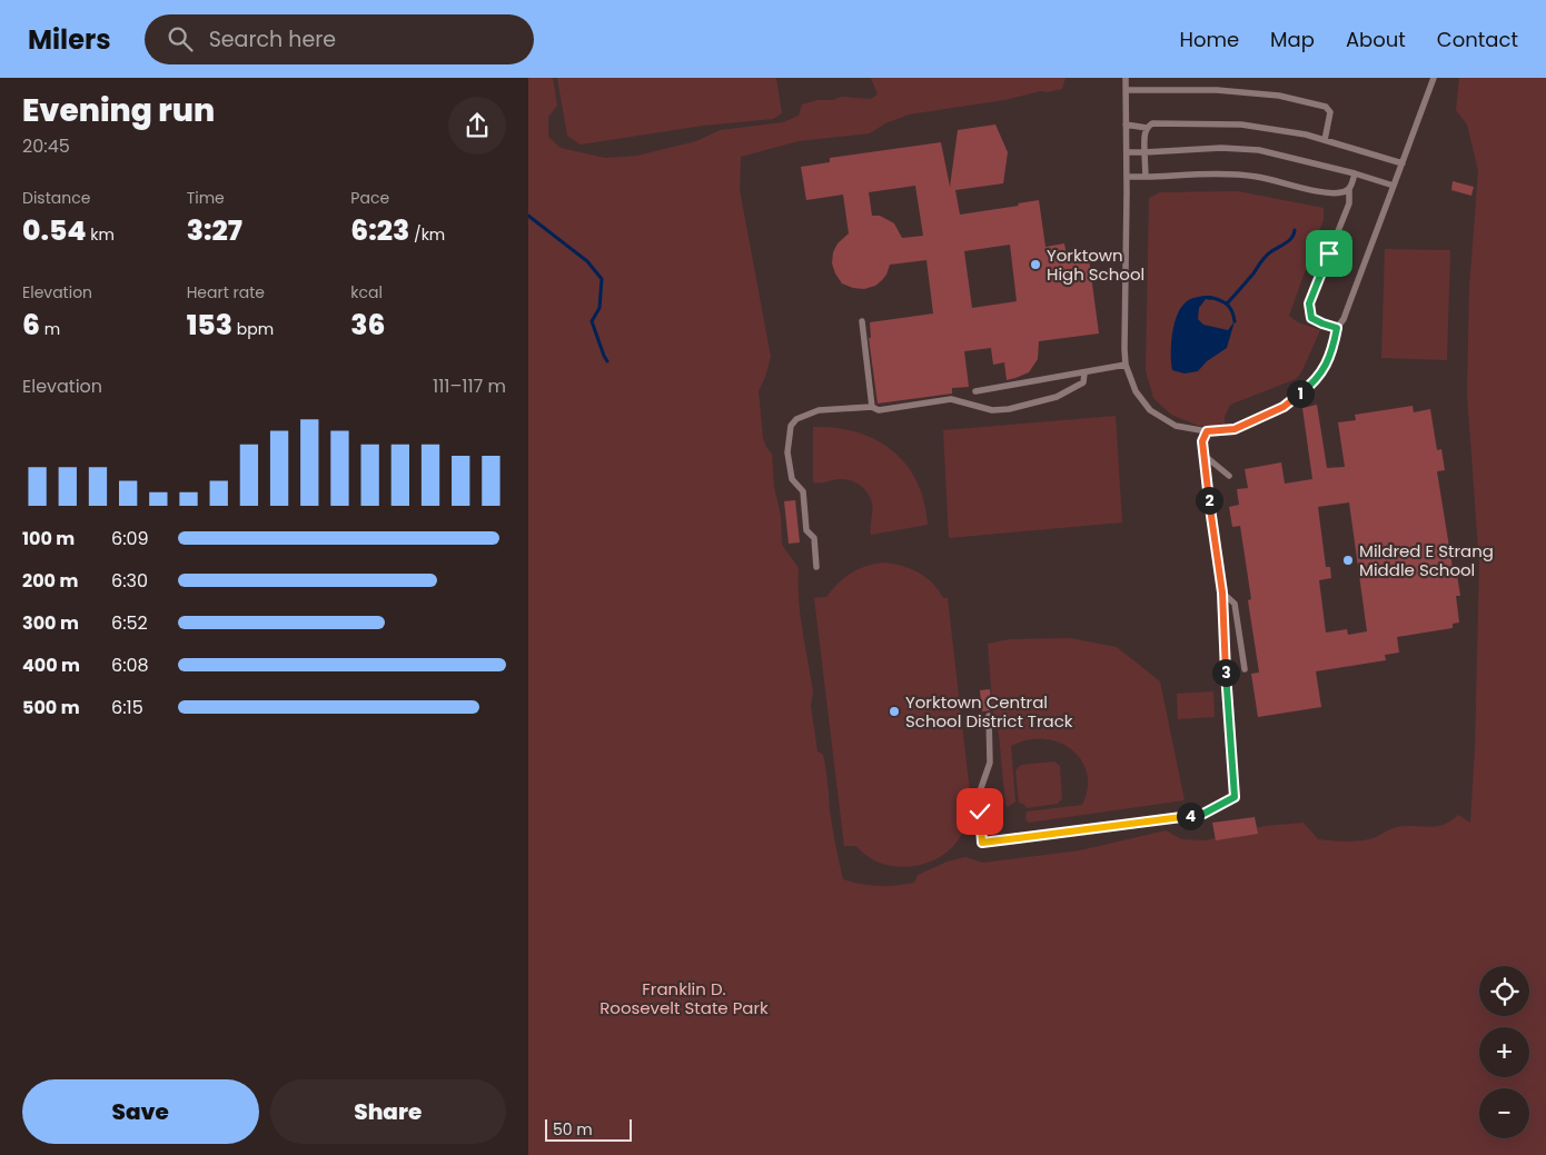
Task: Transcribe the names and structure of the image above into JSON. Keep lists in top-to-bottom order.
{
  "parks": ["Franklin D. Roosevelt State Park"],
  "places": ["Yorktown High School", "Mildred E Strang Middle School", "Yorktown Central School District Track"],
  "scale_bar": "50 m",
  "page": {
    "header": "Milers",
    "search": "Search here",
    "nav": [
      "Home",
      "Map",
      "About",
      "Contact"
    ],
    "heading": ["Evening run", "20:45"],
    "stats": [
      ["Distance", "0.54 km"],
      ["Time", "3:27"],
      ["Pace", "6:23 /km"],
      ["Elevation", "6 m"],
      ["Heart rate", "153 bpm"],
      ["kcal", "36"]
    ],
    "chart": ["Elevation", "111–117 m"],
    "pins": [
      "1",
      "2",
      "3",
      "4"
    ],
    "list": [
      {
        "name": "100 m",
        "note": "6:09"
      },
      {
        "name": "200 m",
        "note": "6:30"
      },
      {
        "name": "300 m",
        "note": "6:52"
      },
      {
        "name": "400 m",
        "note": "6:08"
      },
      {
        "name": "500 m",
        "note": "6:15"
      }
    ],
    "map_buttons": ["+", "−"],
    "buttons": ["Save", "Share"],
    "scale": "50 m"
  }
}
